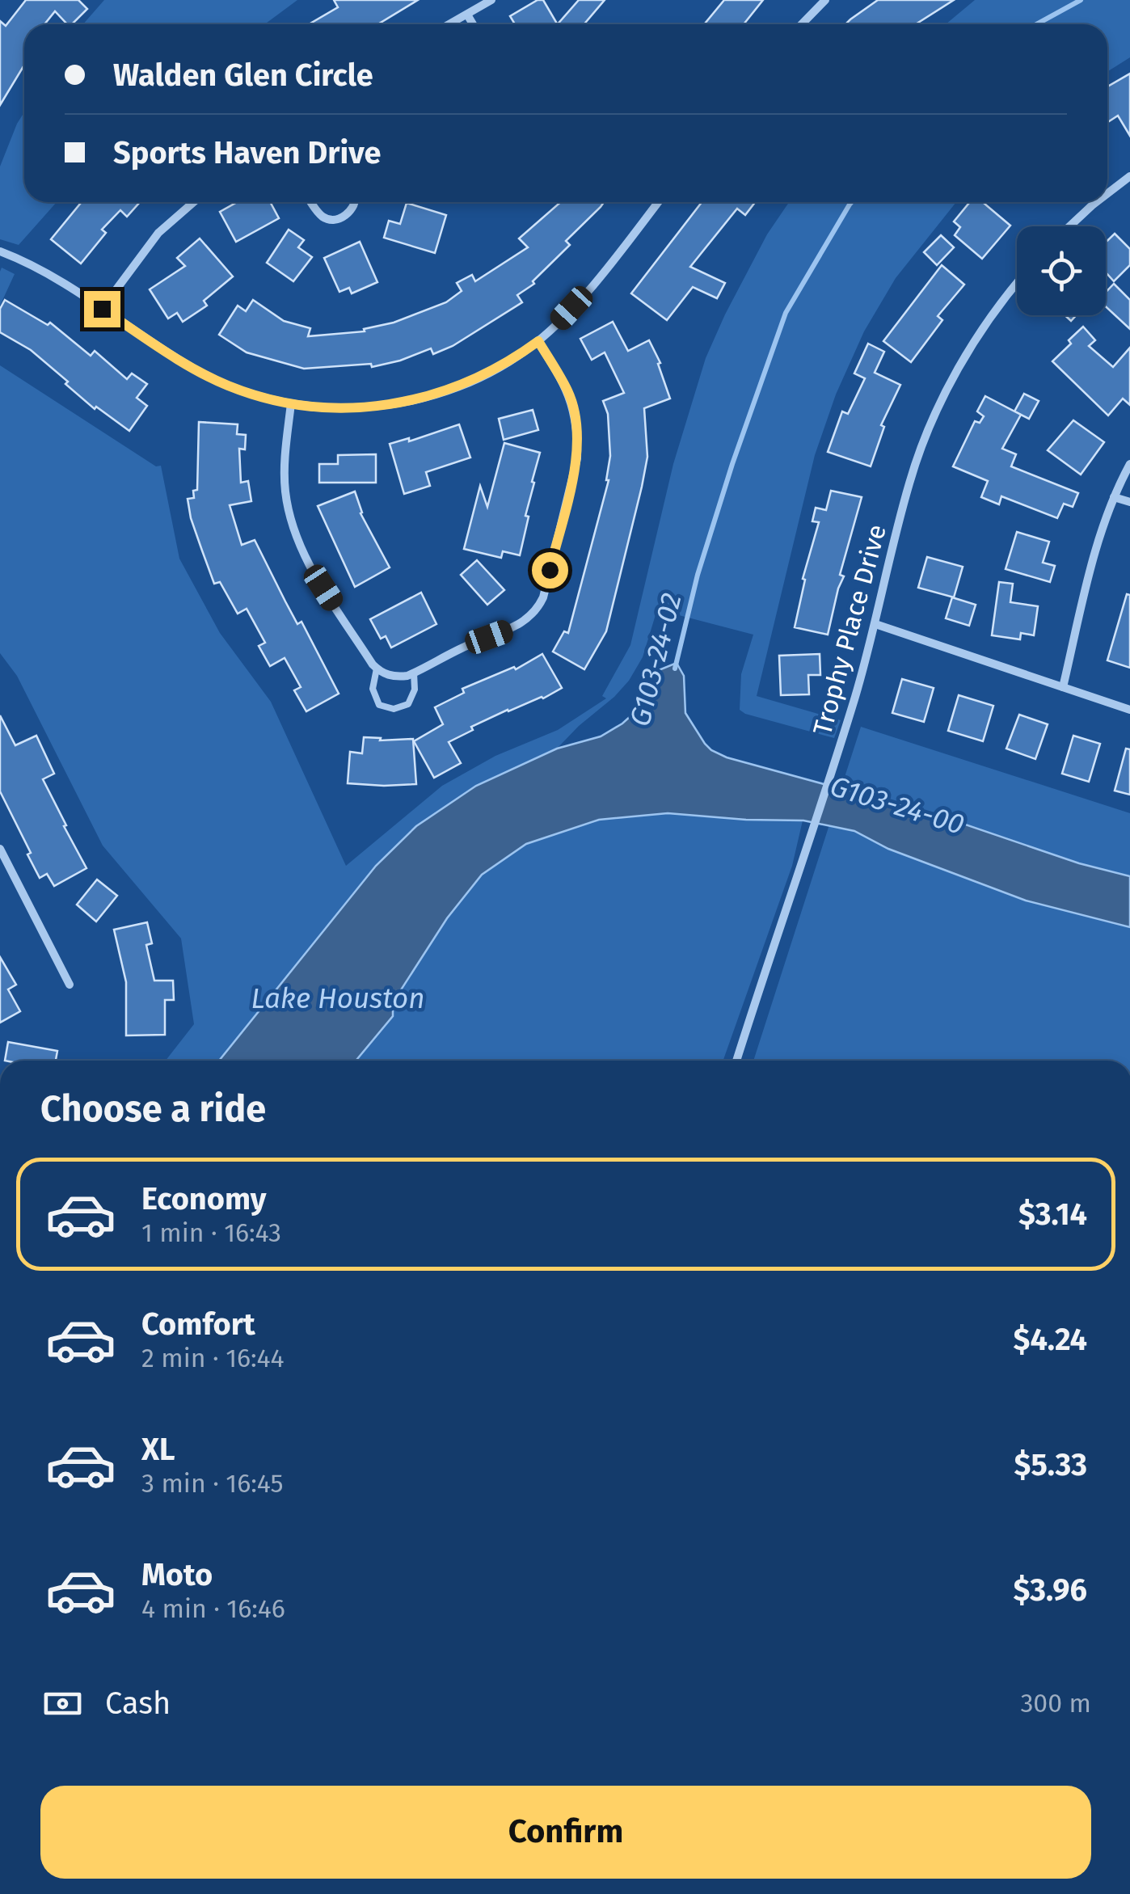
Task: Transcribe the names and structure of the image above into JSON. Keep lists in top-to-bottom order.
{
  "streets": {
    "street": ["Trophy Place Drive"]
  },
  "water": ["G103-24-02", "G103-24-00", "Lake Houston"],
  "page": {
    "banner": ["Walden Glen Circle", "Sports Haven Drive"],
    "heading": "Choose a ride",
    "list": [
      {
        "name": "Economy",
        "note": "1 min · 16:43",
        "value": "$3.14"
      },
      {
        "name": "Comfort",
        "note": "2 min · 16:44",
        "value": "$4.24"
      },
      {
        "name": "XL",
        "note": "3 min · 16:45",
        "value": "$5.33"
      },
      {
        "name": "Moto",
        "note": "4 min · 16:46",
        "value": "$3.96"
      }
    ],
    "pay": ["Cash", "300 m"],
    "buttons": "Confirm"
  }
}
